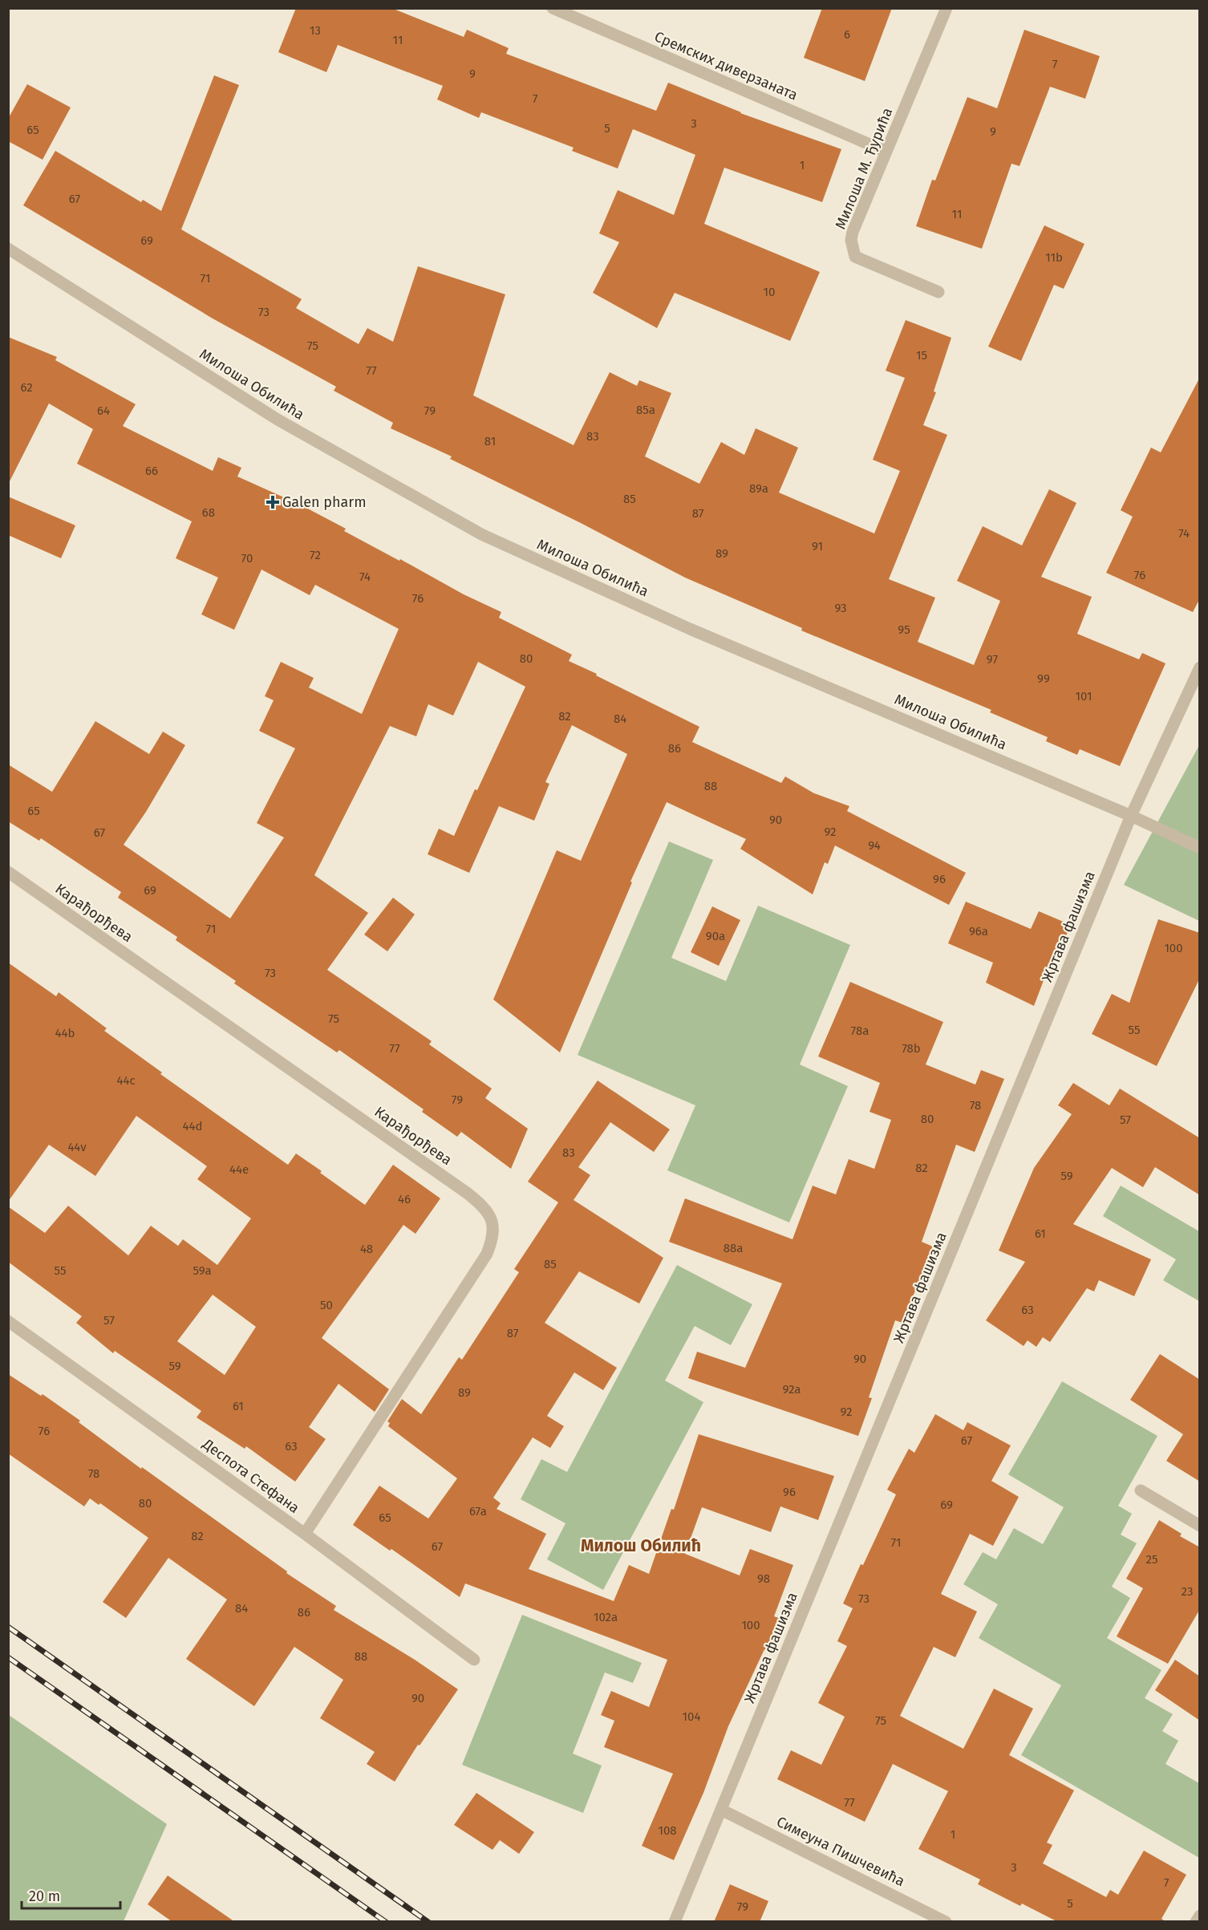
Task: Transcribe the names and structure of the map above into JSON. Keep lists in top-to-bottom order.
{
  "streets": {
    "street": [
      "Сремских диверзаната",
      "Милоша М. Ђурића",
      "Милоша Обилића",
      "Карађорђева",
      "Жртава фашизма",
      "Деспота Стефана",
      "Симеуна Пишчевића"
    ]
  },
  "crossings": [
    ["Сремских диверзаната", "Милоша М. Ђурића"],
    ["Милоша Обилића", "Жртава фашизма"],
    ["Карађорђева", "Деспота Стефана"],
    ["Жртава фашизма", "Симеуна Пишчевића"]
  ],
  "districts": ["Милош Обилић"],
  "places": {
    "health": ["Galen pharm"]
  },
  "house_numbers": [
    "13",
    "6",
    "11",
    "7",
    "9",
    "7",
    "3",
    "5",
    "65",
    "9",
    "1",
    "67",
    "11",
    "69",
    "11b",
    "71",
    "10",
    "73",
    "75",
    "15",
    "77",
    "62",
    "85a",
    "64",
    "79",
    "83",
    "81",
    "66",
    "89a",
    "85",
    "68",
    "87",
    "74",
    "91",
    "89",
    "72",
    "70",
    "76",
    "74",
    "76",
    "93",
    "95",
    "80",
    "97",
    "99",
    "101",
    "82",
    "84",
    "86",
    "88",
    "65",
    "90",
    "92",
    "67",
    "94",
    "96",
    "69",
    "71",
    "96a",
    "90a",
    "100",
    "73",
    "75",
    "55",
    "78a",
    "44b",
    "77",
    "78b",
    "44c",
    "79",
    "78",
    "80",
    "57",
    "44d",
    "44v",
    "83",
    "82",
    "44e",
    "59",
    "46",
    "61",
    "88a",
    "48",
    "85",
    "55",
    "59a",
    "50",
    "63",
    "57",
    "87",
    "90",
    "59",
    "92a",
    "89",
    "61",
    "92",
    "76",
    "67",
    "63",
    "78",
    "96",
    "80",
    "69",
    "67a",
    "65",
    "82",
    "71",
    "67",
    "25",
    "98",
    "23",
    "73",
    "84",
    "86",
    "102a",
    "100",
    "88",
    "90",
    "104",
    "75",
    "77",
    "108",
    "1",
    "3",
    "7",
    "5",
    "79"
  ],
  "scale_bar": "20 m"
}
